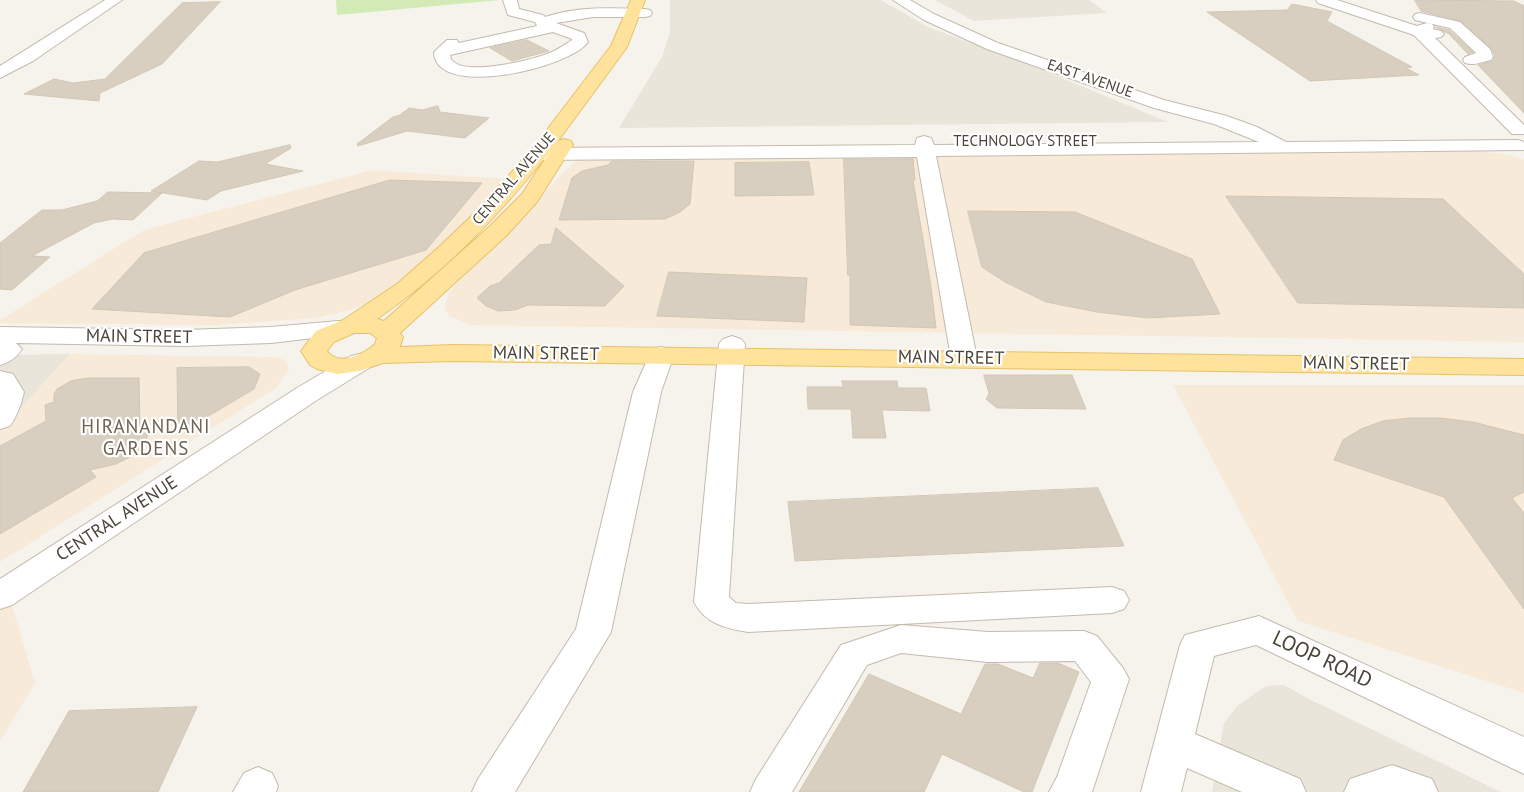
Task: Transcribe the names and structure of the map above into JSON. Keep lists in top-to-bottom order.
{
  "streets": {
    "main road": ["CENTRAL AVENUE", "MAIN STREET"],
    "street": ["EAST AVENUE", "LOOP ROAD"]
  },
  "crossings": [
    ["CENTRAL AVENUE", "MAIN STREET"]
  ],
  "districts": ["HIRANANDANI GARDENS"]
}
